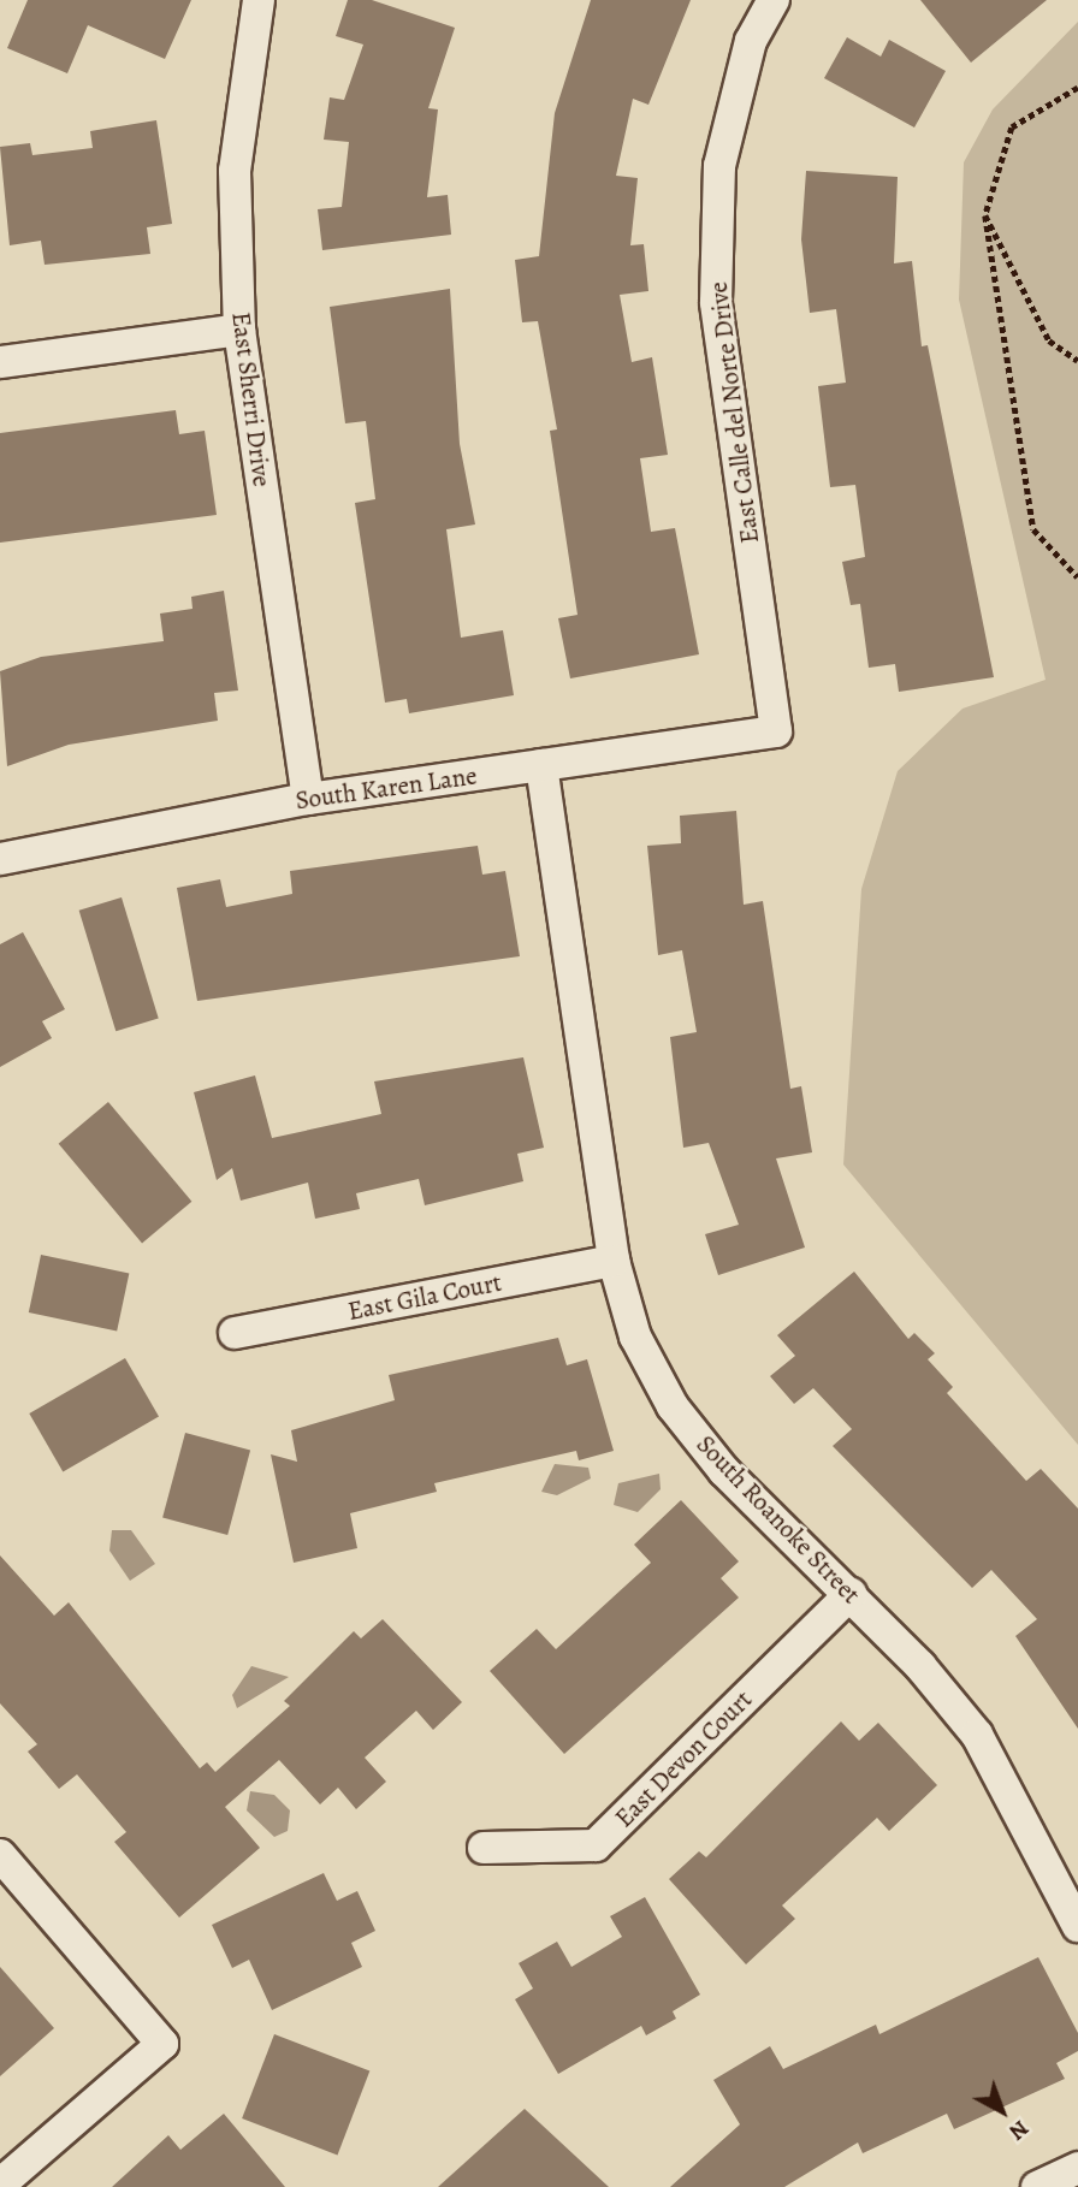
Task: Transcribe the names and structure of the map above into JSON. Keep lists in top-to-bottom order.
{
  "streets": {
    "street": [
      "East Sherri Drive",
      "East Calle del Norte Drive",
      "South Karen Lane",
      "East Gila Court",
      "South Roanoke Street",
      "East Devon Court"
    ]
  },
  "crossings": [
    ["East Sherri Drive", "South Karen Lane"],
    ["East Calle del Norte Drive", "South Karen Lane"],
    ["South Karen Lane", "South Roanoke Street"],
    ["East Gila Court", "South Roanoke Street"],
    ["South Roanoke Street", "East Devon Court"]
  ],
  "north": "bottom right"
}
